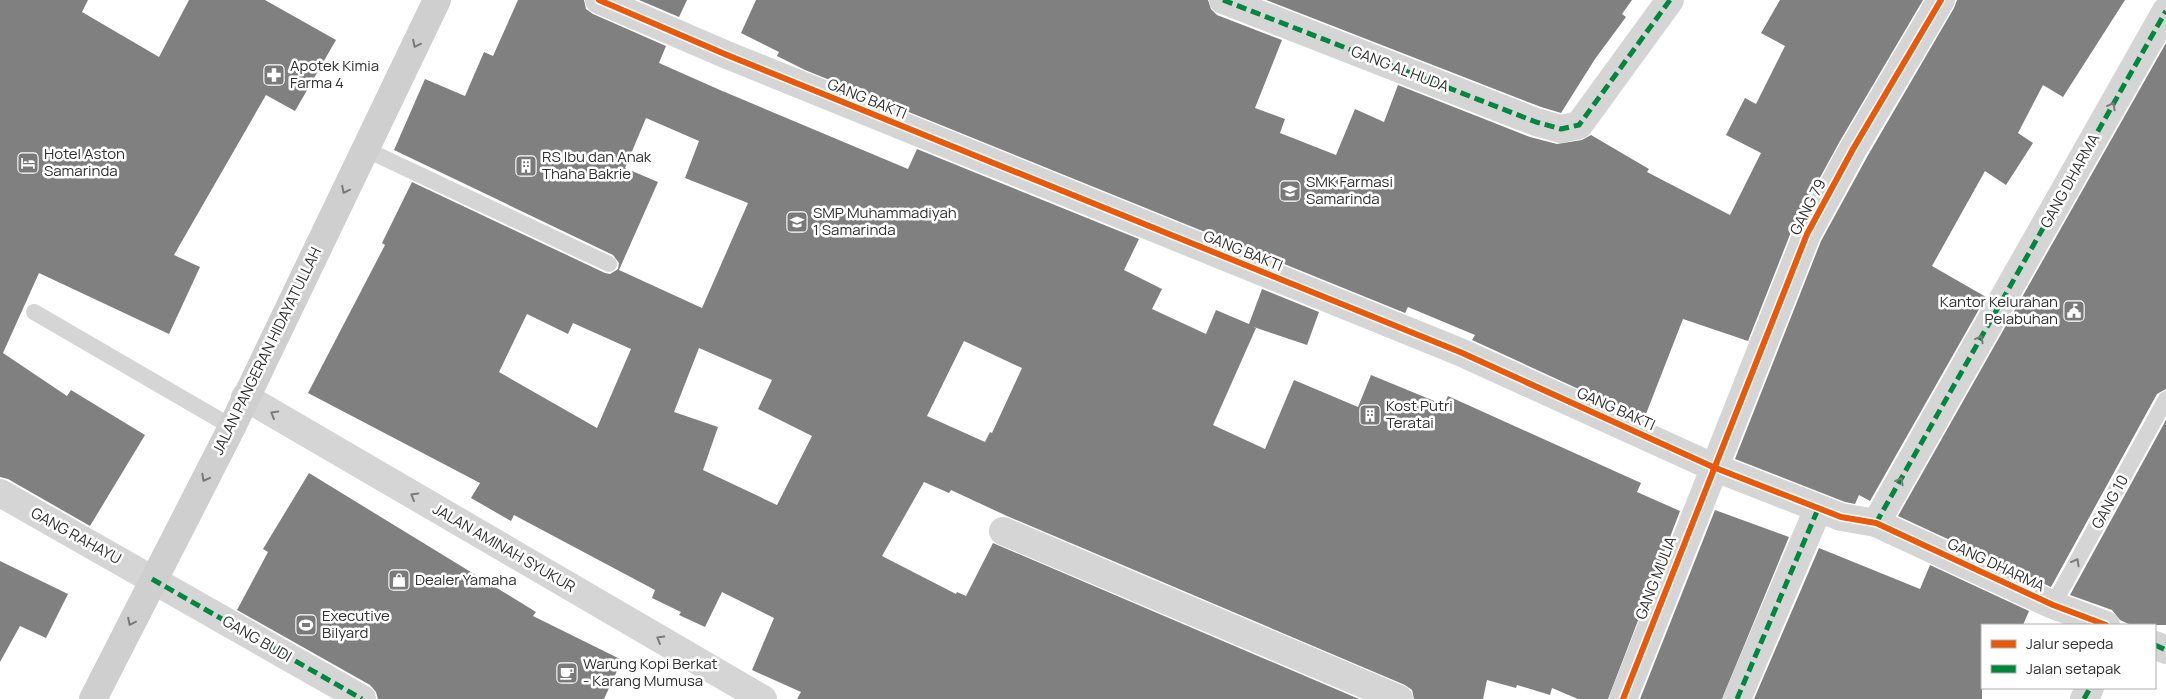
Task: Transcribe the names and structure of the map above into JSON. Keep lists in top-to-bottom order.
{
  "streets": {
    "main road": ["JALAN PANGERAN HIDAYATULLAH"],
    "street": [
      "GANG AL HUDA",
      "GANG BAKTI",
      "GANG DHARMA",
      "GANG 79",
      "GANG RAHAYU",
      "JALAN AMINAH SYUKUR",
      "GANG MULIA",
      "GANG BUDI"
    ],
    "lane": ["GANG 10"]
  },
  "crossings": [
    ["GANG BAKTI", "GANG DHARMA"],
    ["GANG BAKTI", "GANG 79"],
    ["GANG BAKTI", "GANG MULIA"],
    ["GANG DHARMA", "GANG 10"],
    ["GANG 79", "GANG MULIA"],
    ["JALAN PANGERAN HIDAYATULLAH", "GANG RAHAYU"],
    ["JALAN PANGERAN HIDAYATULLAH", "JALAN AMINAH SYUKUR"],
    ["JALAN PANGERAN HIDAYATULLAH", "GANG BUDI"],
    ["GANG RAHAYU", "GANG BUDI"]
  ],
  "one_way": [
    "GANG DHARMA",
    "JALAN PANGERAN HIDAYATULLAH",
    "GANG 10",
    "JALAN AMINAH SYUKUR"
  ],
  "places": {
    "pharmacy": ["Apotek Kimia Farma 4"],
    "hotel": ["Hotel Aston Samarinda"],
    "building": ["RS Ibu dan Anak Thaha Bakrie", "Kost Putri Teratai"],
    "school or university": ["SMK Farmasi Samarinda", "SMP Muhammadiyah 1 Samarinda"],
    "public building": ["Kantor Kelurahan Pelabuhan"],
    "shop": ["Dealer Yamaha"],
    "sports": ["Executive Bilyard"],
    "cafe": ["Warung Kopi Berkat - Karang Mumusa"]
  },
  "legend": ["Jalur sepeda", "Jalan setapak"]
}
